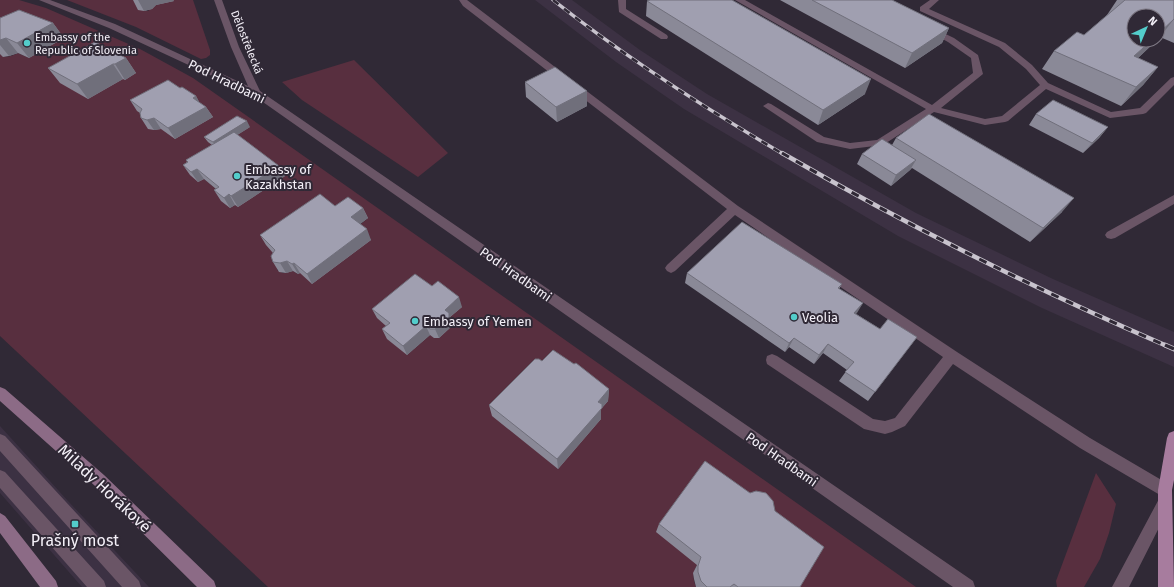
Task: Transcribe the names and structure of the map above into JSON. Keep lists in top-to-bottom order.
{
  "streets": {
    "main road": ["Milady Horákové"],
    "street": ["Dělostřelecká", "Pod Hradbami"]
  },
  "crossings": [
    ["Dělostřelecká", "Pod Hradbami"]
  ],
  "places": {
    "other": [
      "Embassy of the Republic of Slovenia",
      "Embassy of Kazakhstan",
      "Veolia",
      "Embassy of Yemen"
    ],
    "transit": ["Prašný most"]
  },
  "north": "top right"
}
